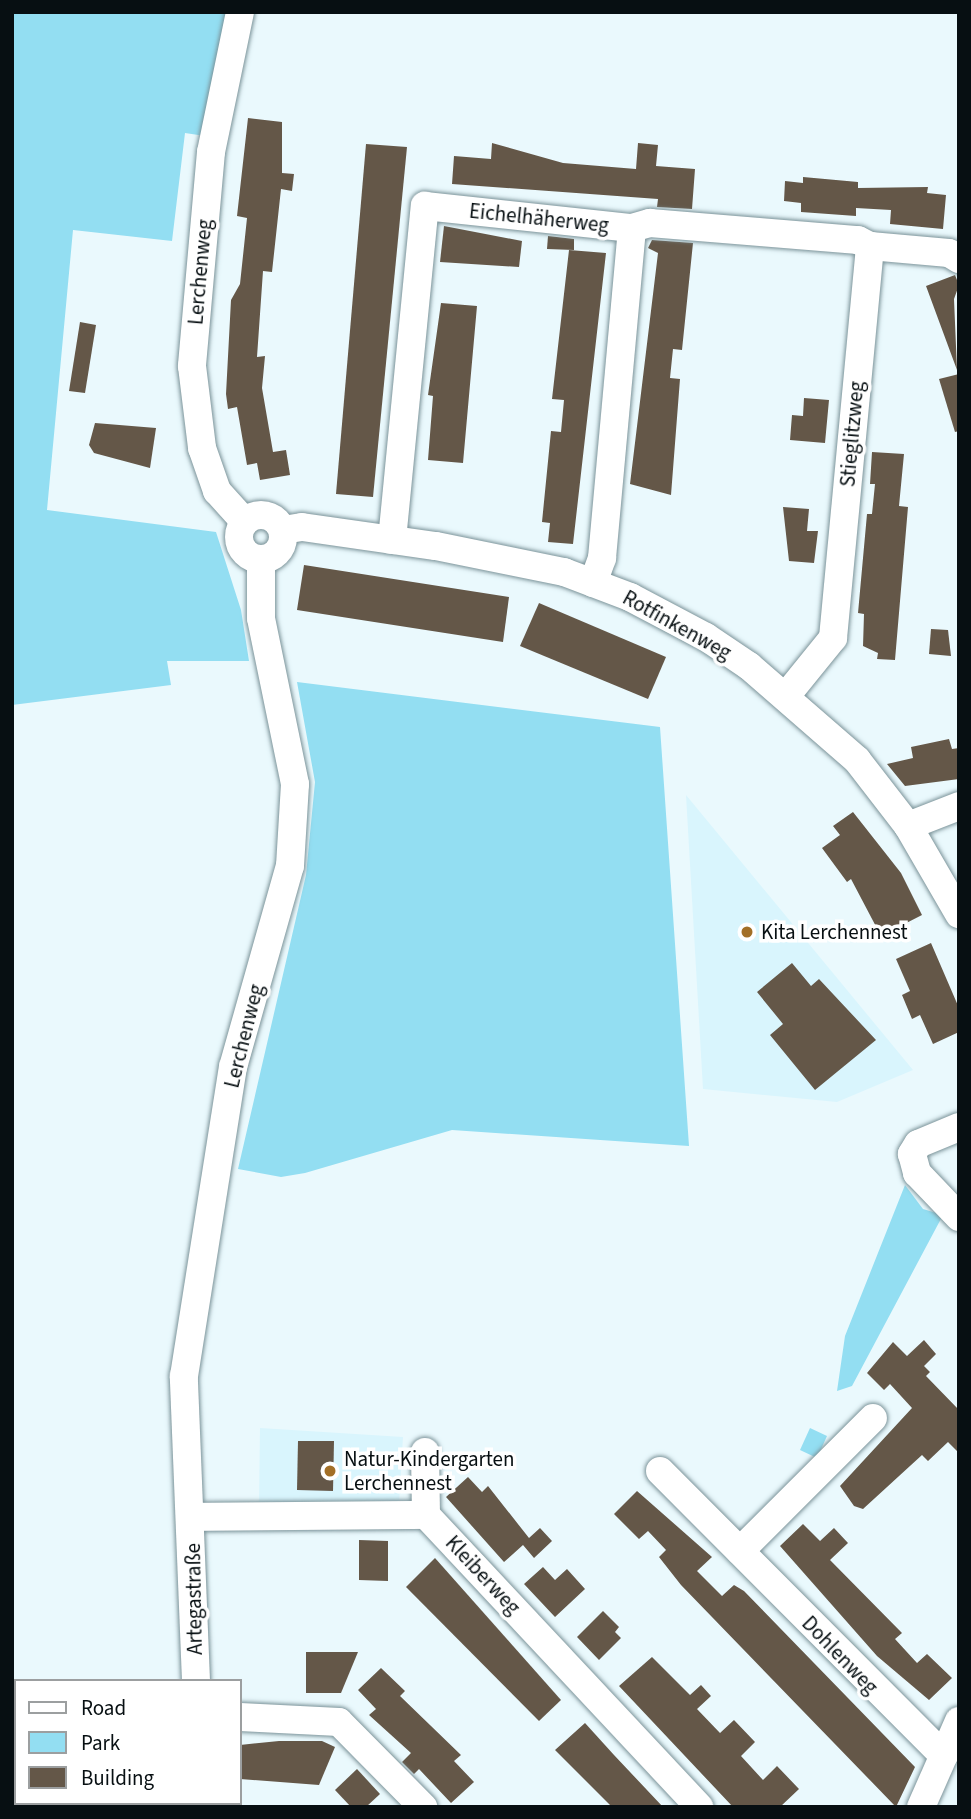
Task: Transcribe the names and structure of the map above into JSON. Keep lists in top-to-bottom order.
{
  "streets": {
    "street": [
      "Eichelhäherweg",
      "Lerchenweg",
      "Stieglitzweg",
      "Rotfinkenweg",
      "Kleiberweg",
      "Artegastraße",
      "Dohlenweg"
    ]
  },
  "crossings": [
    ["Eichelhäherweg", "Rotfinkenweg"],
    ["Lerchenweg", "Rotfinkenweg"],
    ["Lerchenweg", "Artegastraße"],
    ["Stieglitzweg", "Rotfinkenweg"]
  ],
  "places": ["Kita Lerchennest", "Natur-Kindergarten Lerchennest"],
  "legend": ["Road", "Park", "Building"]
}
